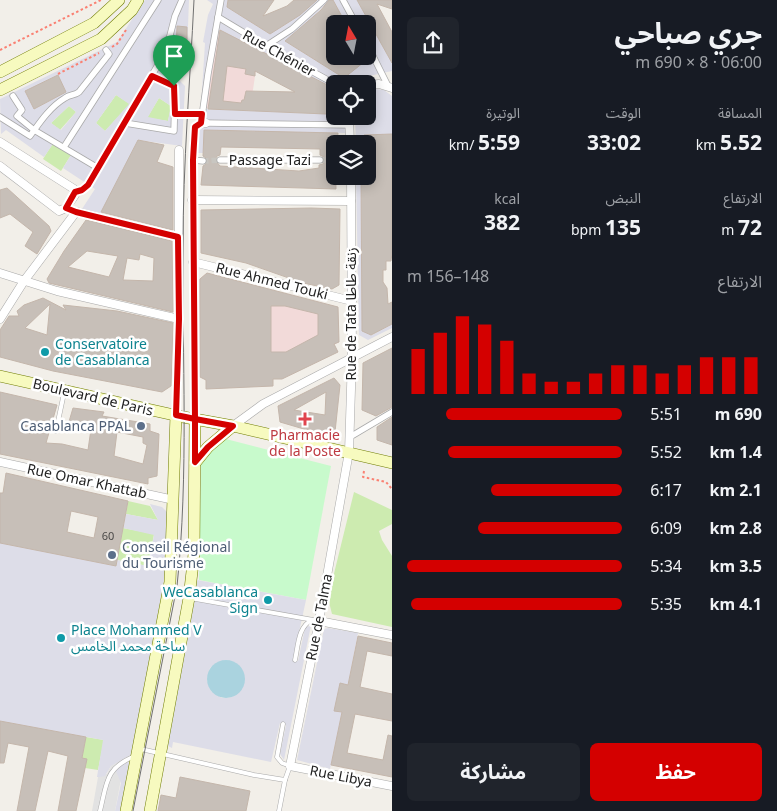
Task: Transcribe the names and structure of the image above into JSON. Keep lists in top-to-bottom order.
{
  "streets": {
    "main road": ["Boulevard de Paris"],
    "street": [
      "Rue Chénier",
      "Passage Tazi",
      "Rue Ahmed Touki",
      "Rue de Tata زنقة طاطا",
      "Rue Omar Khattab",
      "Rue de Talma",
      "Rue Libya"
    ]
  },
  "crossings": [
    ["Rue Ahmed Touki", "Rue de Tata زنقة طاطا"],
    ["Rue de Tata زنقة طاطا", "Boulevard de Paris"],
    ["Rue de Tata زنقة طاطا", "Rue de Talma"],
    ["Boulevard de Paris", "Rue de Talma"],
    ["Rue de Talma", "Rue Libya"]
  ],
  "places": {
    "other": [
      "Conservatoire de Casablanca",
      "Casablanca PPAL",
      "Conseil Régional du Tourisme",
      "WeCasablanca Sign",
      "Place Mohammed V ساحة محمد الخامس"
    ],
    "health": ["Pharmacie de la Poste"]
  },
  "house_numbers": ["60"],
  "north": "top",
  "page": {
    "heading": ["جري صباحي", "06:00 · 8 × 690 m"],
    "stats": [
      ["المسافة", "5.52 km"],
      ["الوقت", "33:02"],
      ["الوتيرة", "5:59 /km"],
      ["الارتفاع", "72 m"],
      ["النبض", "135 bpm"],
      ["kcal", "382"]
    ],
    "chart": ["الارتفاع", "148–156 m"],
    "list": [
      {
        "name": "690 m",
        "note": "5:51"
      },
      {
        "name": "1.4 km",
        "note": "5:52"
      },
      {
        "name": "2.1 km",
        "note": "6:17"
      },
      {
        "name": "2.8 km",
        "note": "6:09"
      },
      {
        "name": "3.5 km",
        "note": "5:34"
      },
      {
        "name": "4.1 km",
        "note": "5:35"
      }
    ],
    "buttons": ["حفظ", "مشاركة"]
  }
}
